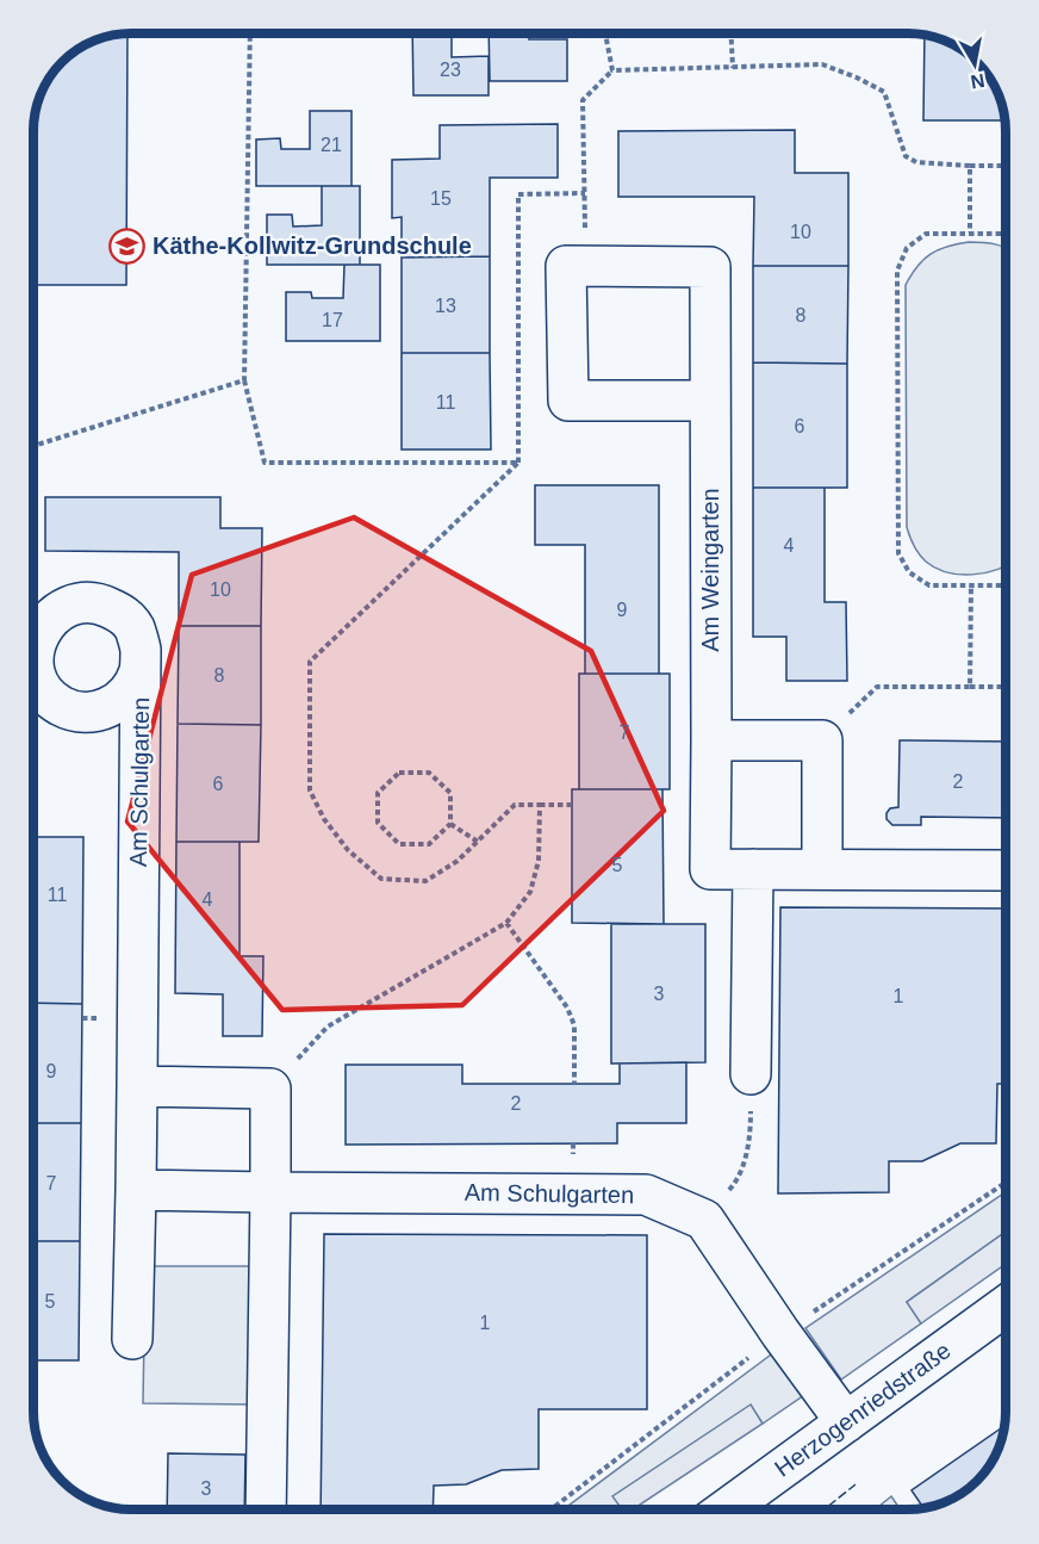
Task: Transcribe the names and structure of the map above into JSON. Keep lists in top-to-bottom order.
{
  "streets": {
    "street": ["Am Weingarten", "Am Schulgarten", "Herzogenriedstraße"]
  },
  "places": {
    "school or university": ["Käthe-Kollwitz-Grundschule"]
  },
  "house_numbers": [
    "23",
    "21",
    "15",
    "10",
    "13",
    "8",
    "17",
    "11",
    "6",
    "4",
    "10",
    "9",
    "8",
    "7",
    "2",
    "6",
    "5",
    "11",
    "4",
    "3",
    "1",
    "9",
    "2",
    "7",
    "5",
    "1",
    "3"
  ],
  "north": "bottom"
}
